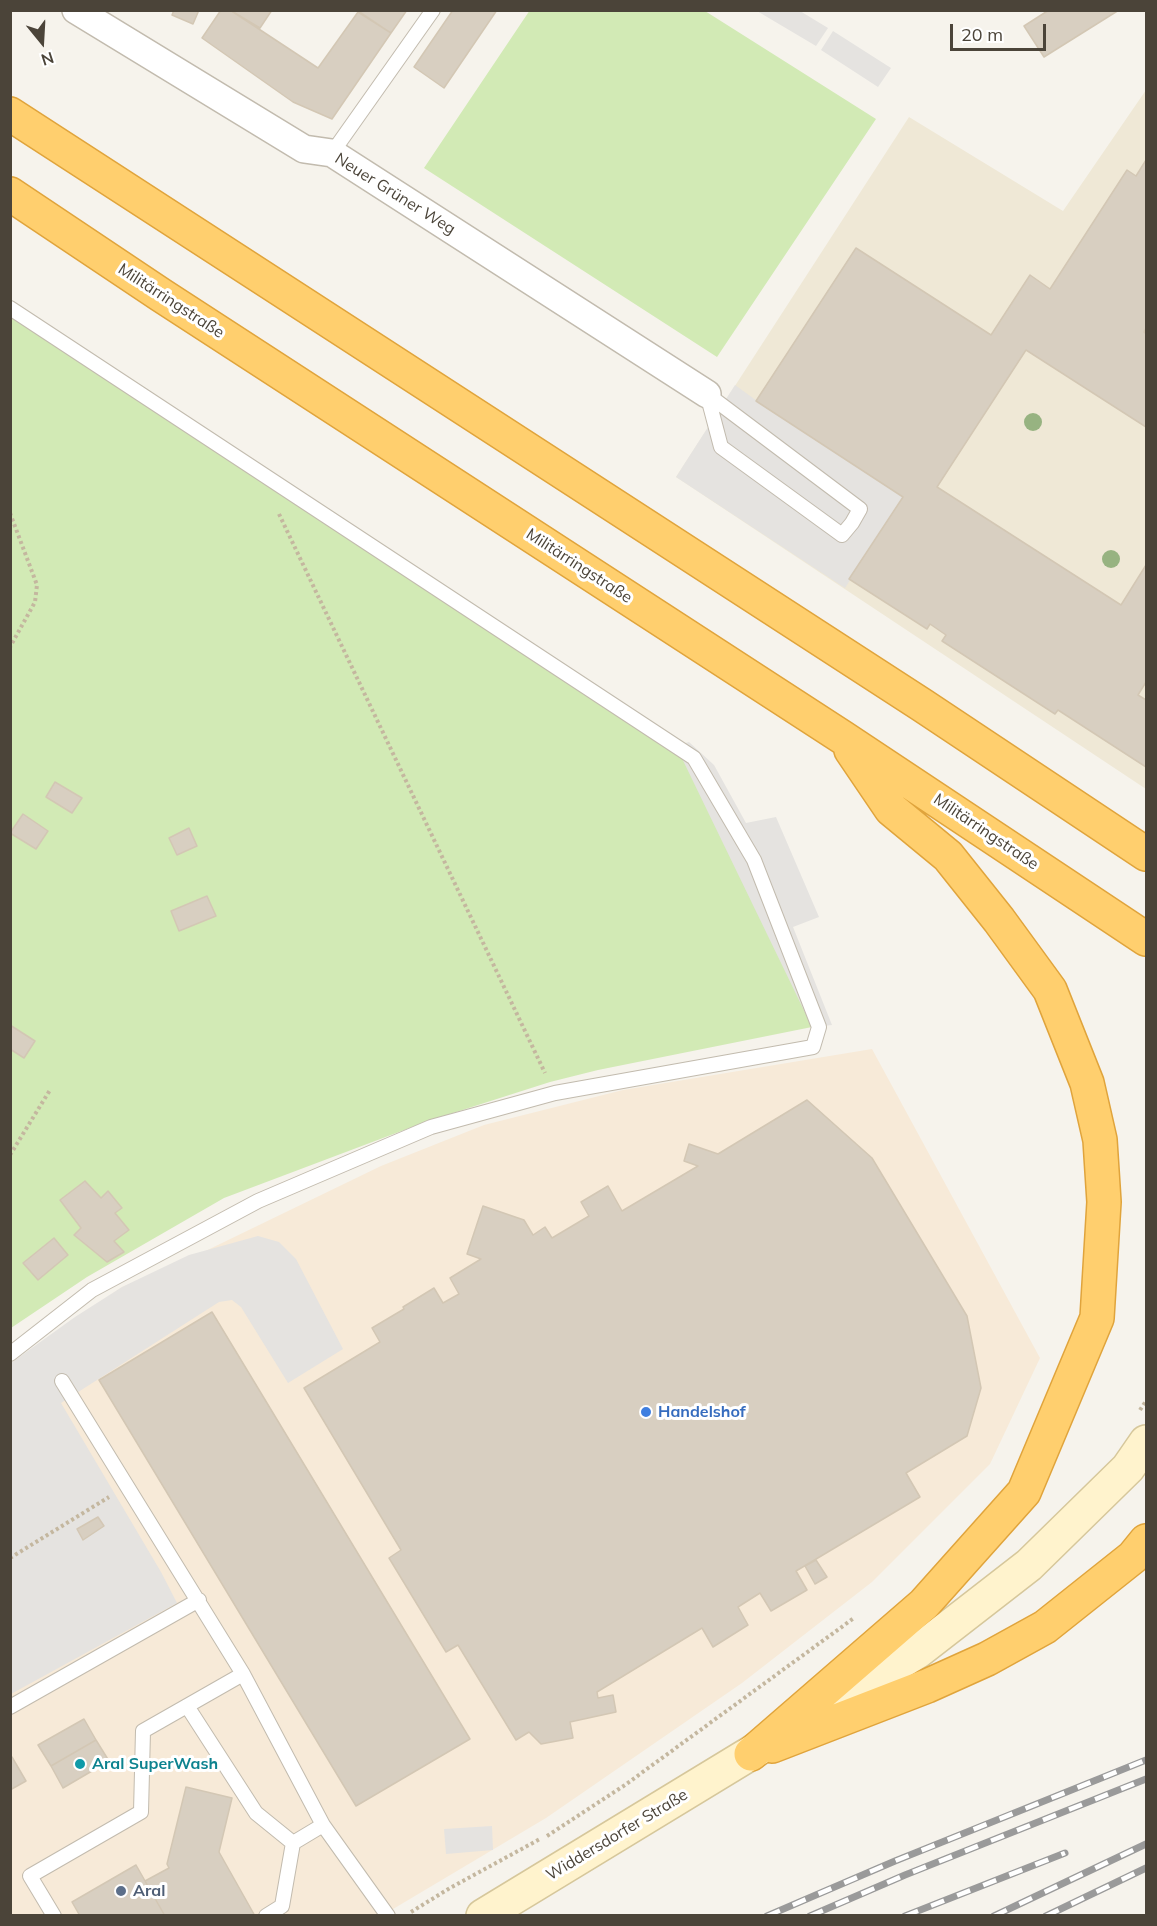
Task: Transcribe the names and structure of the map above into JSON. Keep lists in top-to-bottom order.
{
  "streets": {
    "highway": ["Militärringstraße"],
    "main road": ["Widdersdorfer Straße"],
    "street": ["Neuer Grüner Weg"]
  },
  "places": ["Handelshof", "Aral SuperWash", "Aral"],
  "scale_bar": "20 m",
  "north": "bottom"
}
